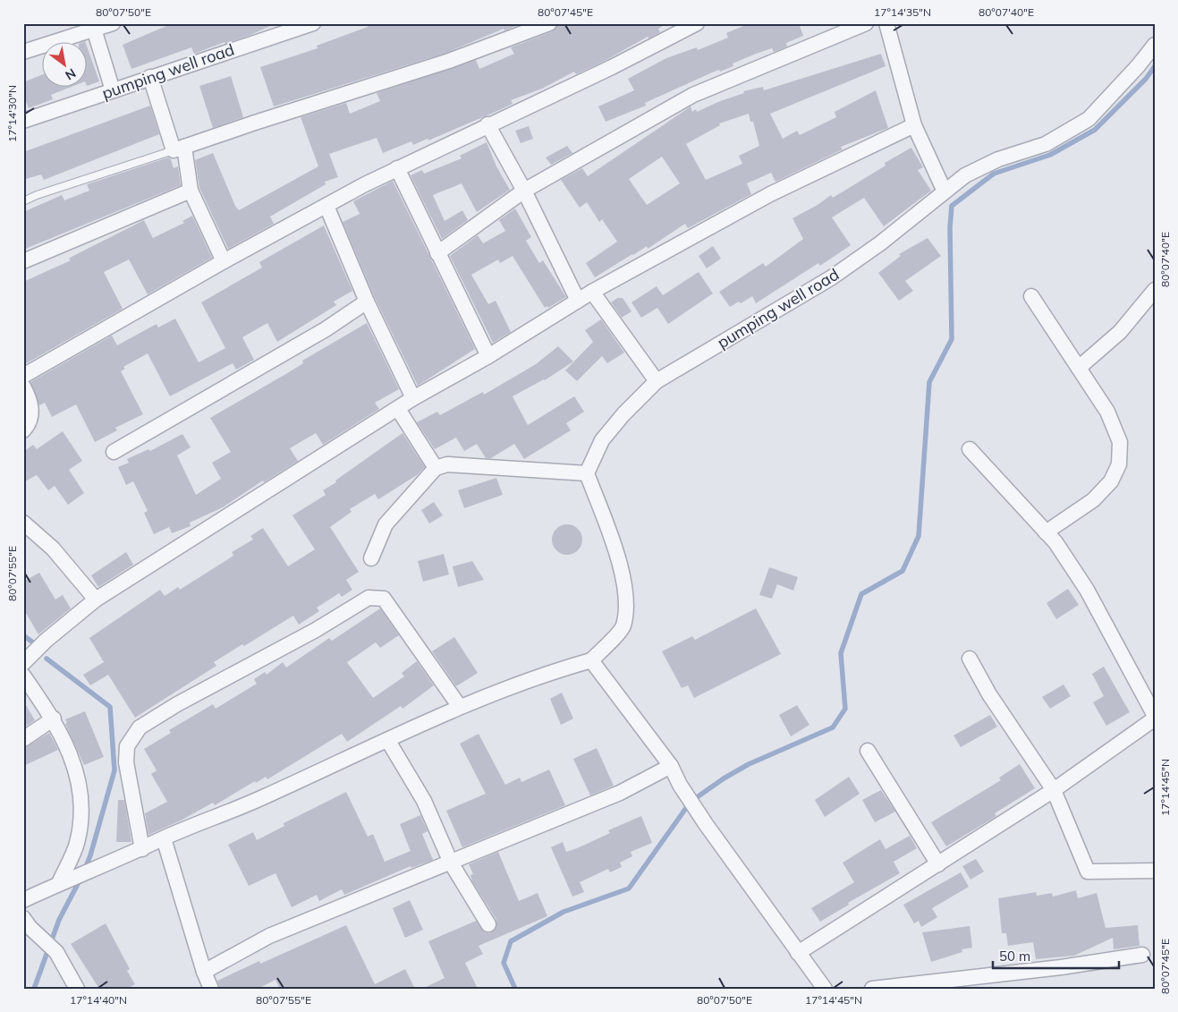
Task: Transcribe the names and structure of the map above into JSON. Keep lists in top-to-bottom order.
{
  "streets": {
    "street": ["pumping well road"]
  },
  "scale_bar": "50 m",
  "north": "bottom right",
  "coordinates": [
    "80°07'50\"E",
    "80°07'45\"E",
    "17°14'35\"N",
    "80°07'40\"E",
    "17°14'30\"N",
    "80°07'55\"E",
    "17°14'45\"N",
    "17°14'40\"N"
  ]
}
